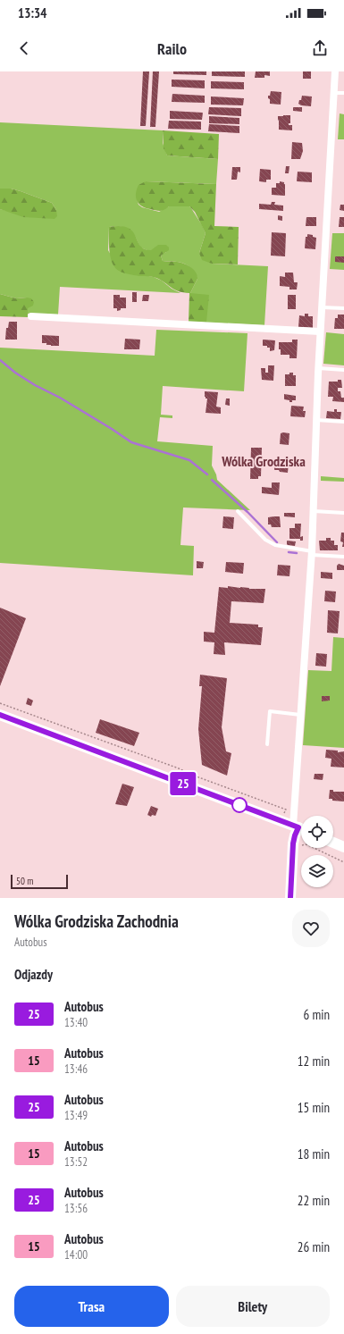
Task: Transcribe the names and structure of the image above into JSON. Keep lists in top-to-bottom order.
{
  "districts": ["Wólka Grodziska"],
  "lines": ["bus line 25"],
  "scale_bar": "50 m",
  "page": {
    "status": "13:34",
    "header": "Railo",
    "on_map": "25",
    "scale": "50 m",
    "heading": [
      ["Wólka Grodziska Zachodnia", "Autobus"],
      "Odjazdy"
    ],
    "list": [
      {
        "mark": "25",
        "name": "Autobus",
        "note": "13:40",
        "value": "6 min"
      },
      {
        "mark": "15",
        "name": "Autobus",
        "note": "13:46",
        "value": "12 min"
      },
      {
        "mark": "25",
        "name": "Autobus",
        "note": "13:49",
        "value": "15 min"
      },
      {
        "mark": "15",
        "name": "Autobus",
        "note": "13:52",
        "value": "18 min"
      },
      {
        "mark": "25",
        "name": "Autobus",
        "note": "13:56",
        "value": "22 min"
      },
      {
        "mark": "15",
        "name": "Autobus",
        "note": "14:00",
        "value": "26 min"
      }
    ],
    "buttons": ["Trasa", "Bilety"]
  }
}
